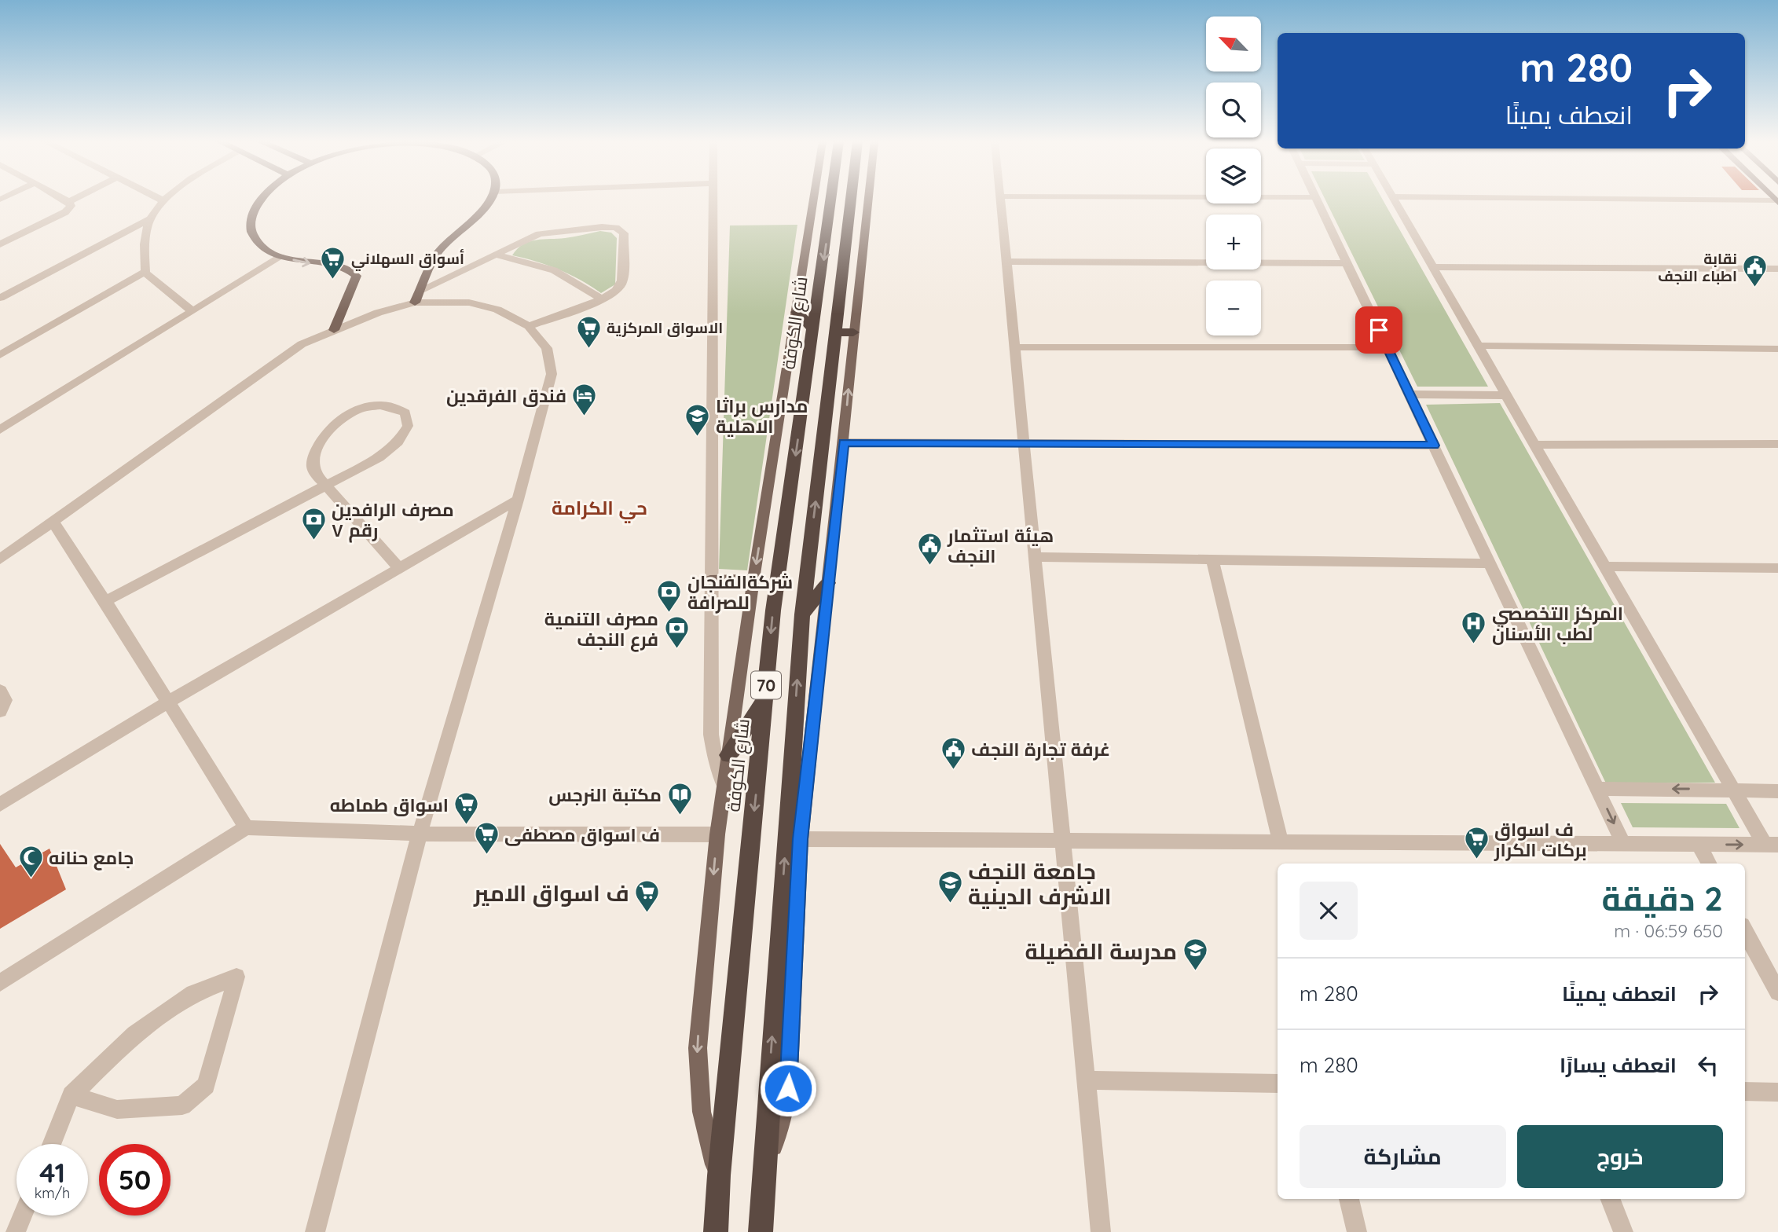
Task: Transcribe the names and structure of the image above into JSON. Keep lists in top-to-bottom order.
{
  "streets": {
    "highway": ["شارع الكوفة", "70"]
  },
  "districts": ["حي الكرامة"],
  "places": {
    "supermarket": [
      "أسواق السهلاني",
      "الاسواق المركزية",
      "اسواق طماطه",
      "ف اسواق مصطفى",
      "ف اسواق بركات الكرار",
      "ف اسواق الامير"
    ],
    "public building": ["نقابة اطباء النجف", "هيئة استثمار النجف", "غرفة تجارة النجف"],
    "hotel": ["فندق الفرقدين"],
    "school or university": ["مدارس براثا الاهلية", "جامعة النجف الاشرف الدينية", "مدرسة الفضيلة"],
    "bank": ["مصرف الرافدين رقم ٧", "شركةالفنجان للصرافة", "مصرف التنمية فرع النجف"],
    "hospital": ["المركز التخصصي لطب الأسنان"],
    "library": ["مكتبة النرجس"],
    "mosque": ["جامع حنانه"]
  },
  "north": "top left",
  "page": {
    "map_buttons": ["+", "−"],
    "turn": ["280 m", "انعطف يمينًا"],
    "heading": ["2 دقيقة", "650 m · 06:59"],
    "list": [
      {
        "name": "انعطف يمينًا",
        "value": "280 m"
      },
      {
        "name": "انعطف يسارًا",
        "value": "280 m"
      }
    ],
    "buttons": ["خروج", "مشاركة"],
    "speed": "41 km/h",
    "limit": "50"
  }
}
